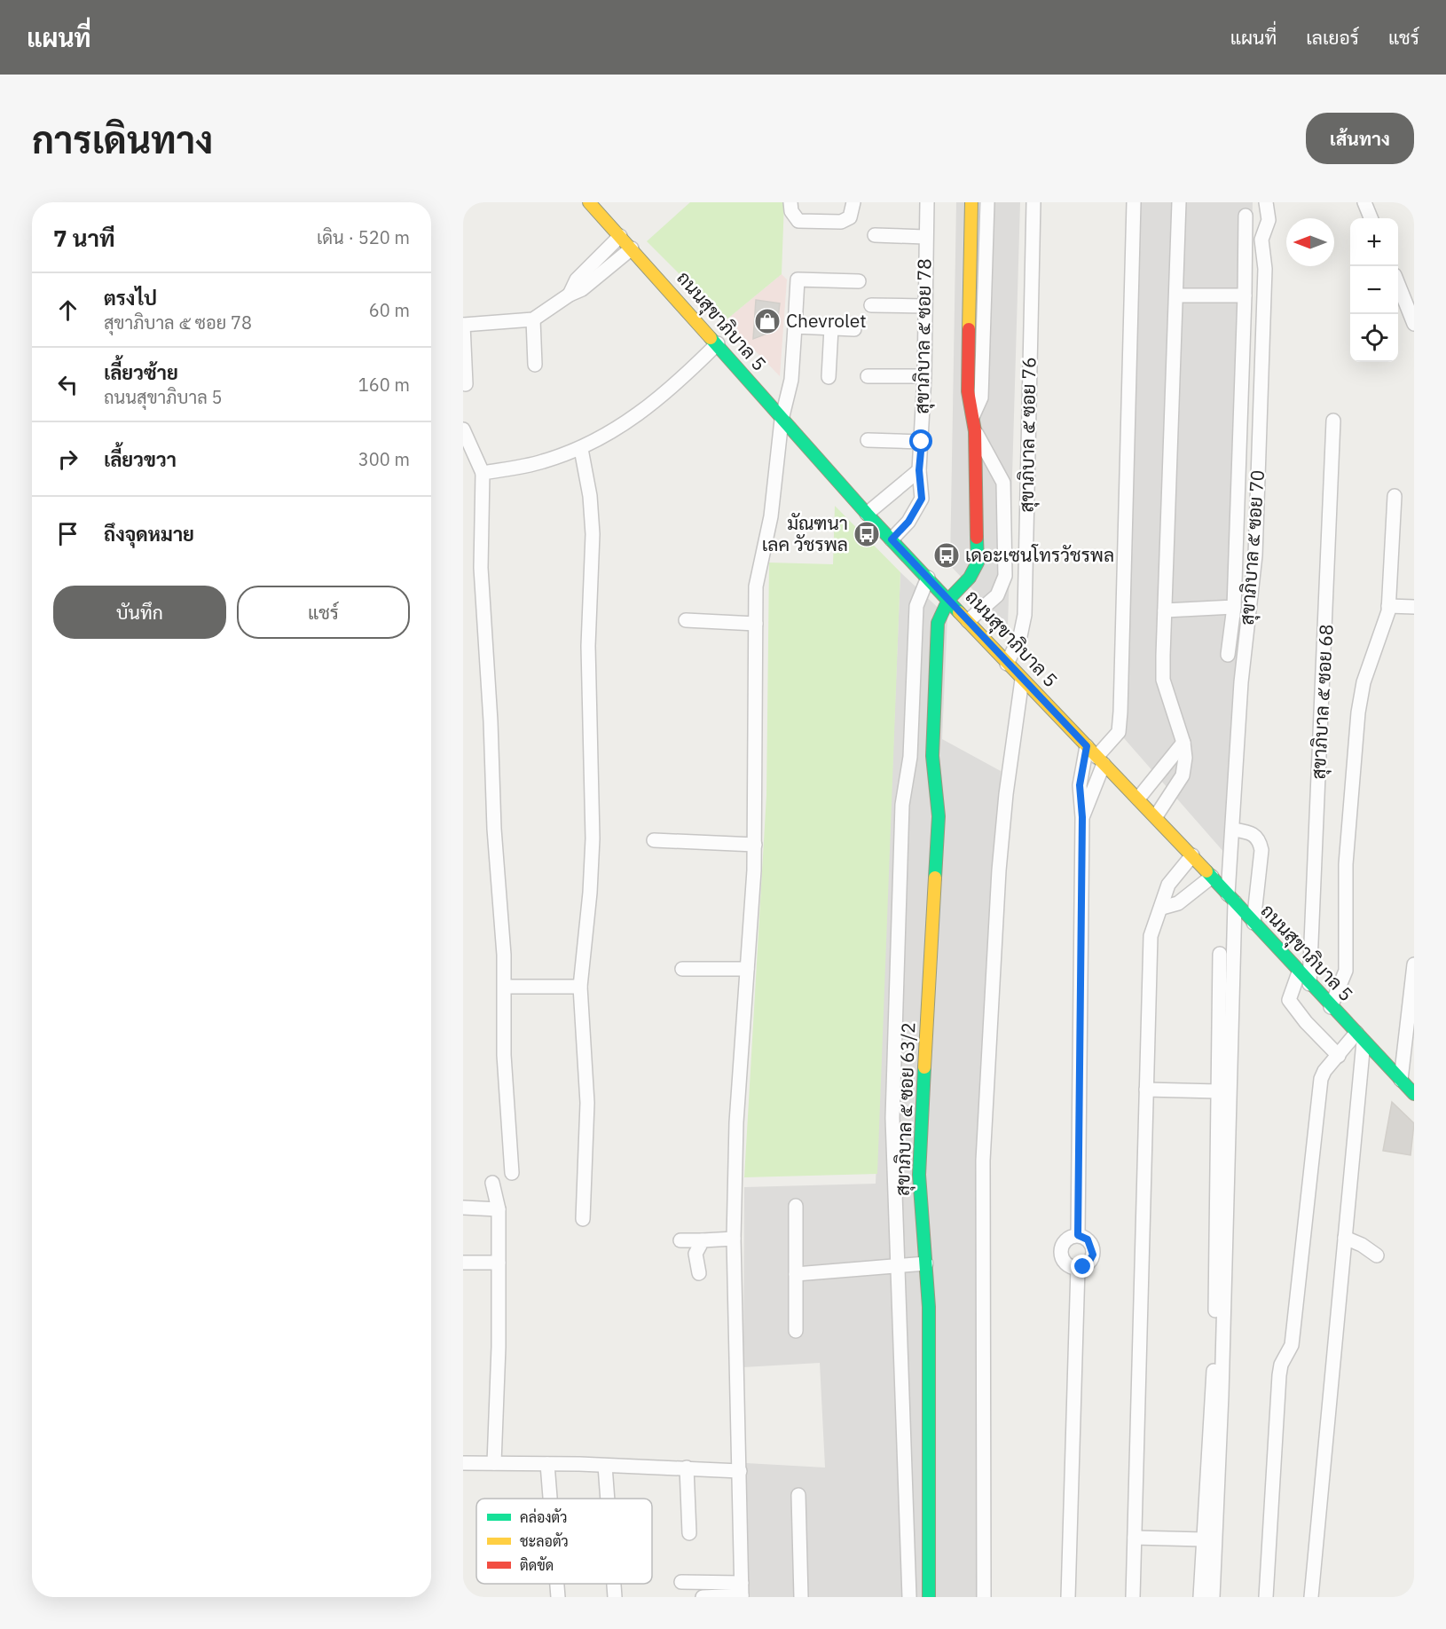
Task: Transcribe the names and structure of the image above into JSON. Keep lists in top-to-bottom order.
{
  "streets": {
    "street": [
      "ถนนสุขาภิบาล 5",
      "สุขาภิบาล ๕ ซอย 78",
      "สุขาภิบาล ๕ ซอย 76",
      "สุขาภิบาล ๕ ซอย 70",
      "สุขาภิบาล ๕ ซอย 68",
      "สุขาภิบาล ๕ ซอย 63/2"
    ]
  },
  "crossings": [
    ["ถนนสุขาภิบาล 5", "สุขาภิบาล ๕ ซอย 78"],
    ["ถนนสุขาภิบาล 5", "สุขาภิบาล ๕ ซอย 76"],
    ["ถนนสุขาภิบาล 5", "สุขาภิบาล ๕ ซอย 70"],
    ["ถนนสุขาภิบาล 5", "สุขาภิบาล ๕ ซอย 68"]
  ],
  "places": {
    "shop": ["Chevrolet"],
    "bus stop": ["มัณฑนา เลค วัชรพล", "เดอะเซนโทรวัชรพล"]
  },
  "legend": ["คล่องตัว", "ชะลอตัว", "ติดขัด"],
  "north": "left",
  "page": {
    "header": "แผนที่",
    "nav": ["แผนที่", "เลเยอร์", "แชร์"],
    "buttons": [
      "เส้นทาง",
      ["บันทึก", "แชร์"]
    ],
    "title": "การเดินทาง",
    "heading": ["7 นาที", "เดิน · 520 m"],
    "map_buttons": ["+", "−"],
    "list": [
      ["ตรงไป", "สุขาภิบาล ๕ ซอย 78", "60 m"],
      ["เลี้ยวซ้าย", "ถนนสุขาภิบาล 5", "160 m"],
      ["เลี้ยวขวา", "300 m"],
      "ถึงจุดหมาย"
    ]
  }
}
